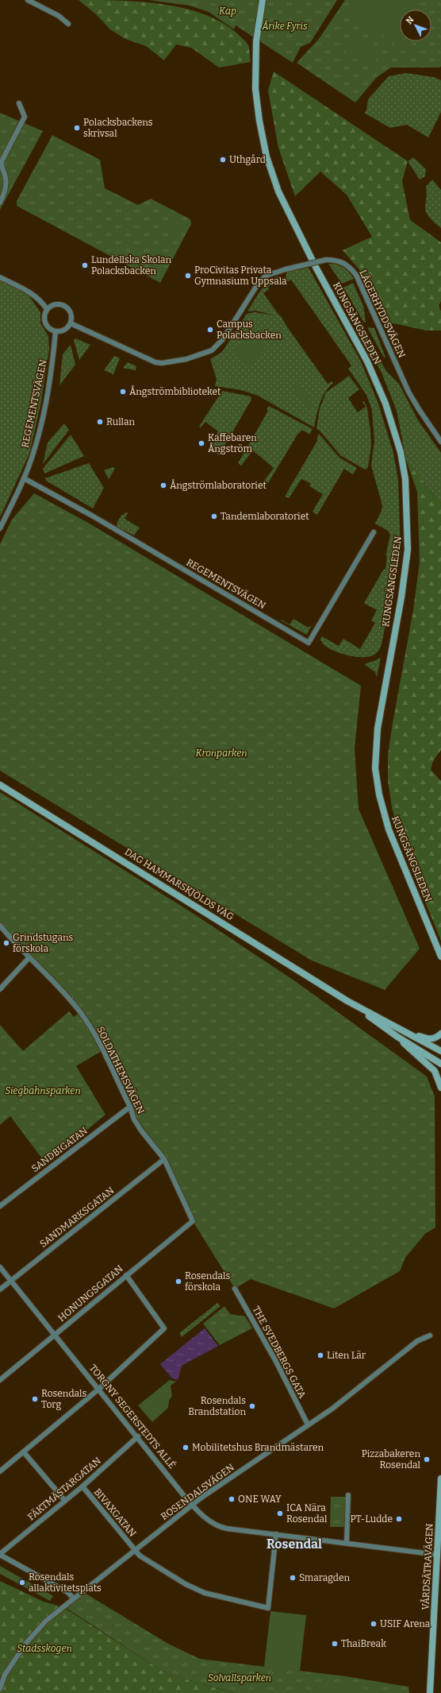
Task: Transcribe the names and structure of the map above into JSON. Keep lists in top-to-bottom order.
{
  "streets": {
    "main road": ["KUNGSÄNGSLEDEN", "DAG HAMMARSKJÖLDS VÄG", "VÅRDSÄTRAVÄGEN"],
    "street": [
      "LÄGERHYDDSVÄGEN",
      "REGEMENTSVÄGEN",
      "SOLDATHEMSVÄGEN",
      "SANDBIGATAN",
      "SANDMARKSGATAN",
      "HONUNGSGATAN",
      "THE SVEDBERGS GATA",
      "TORGNY SEGERSTEDTS ALLÉ",
      "FÄKTMÄSTARGATAN",
      "ROSENDALSVÄGEN",
      "BIVAXGATAN"
    ]
  },
  "crossings": [
    ["LÄGERHYDDSVÄGEN", "REGEMENTSVÄGEN"],
    ["SOLDATHEMSVÄGEN", "SANDBIGATAN"],
    ["SOLDATHEMSVÄGEN", "SANDMARKSGATAN"],
    ["SOLDATHEMSVÄGEN", "HONUNGSGATAN"],
    ["SANDMARKSGATAN", "TORGNY SEGERSTEDTS ALLÉ"],
    ["HONUNGSGATAN", "TORGNY SEGERSTEDTS ALLÉ"],
    ["THE SVEDBERGS GATA", "ROSENDALSVÄGEN"],
    ["TORGNY SEGERSTEDTS ALLÉ", "FÄKTMÄSTARGATAN"],
    ["TORGNY SEGERSTEDTS ALLÉ", "ROSENDALSVÄGEN"],
    ["TORGNY SEGERSTEDTS ALLÉ", "VÅRDSÄTRAVÄGEN"],
    ["FÄKTMÄSTARGATAN", "BIVAXGATAN"],
    ["ROSENDALSVÄGEN", "BIVAXGATAN"]
  ],
  "districts": ["Rosendal"],
  "parks": [
    "Kap",
    "Årike Fyris",
    "Kronparken",
    "Siegbahnsparken",
    "Stadsskogen",
    "Solvallsparken"
  ],
  "places": [
    "Polacksbackens skrivsal",
    "Uthgård",
    "Lundellska Skolan Polacksbacken",
    "ProCivitas Privata Gymnasium Uppsala",
    "Campus Polacksbacken",
    "Ångströmbiblioteket",
    "Rullan",
    "Kaffebaren Ångström",
    "Ångströmlaboratoriet",
    "Tandemlaboratoriet",
    "Grindstugans förskola",
    "Rosendals förskola",
    "Liten Lär",
    "Rosendals Torg",
    "Rosendals Brandstation",
    "Mobilitetshus Brandmästaren",
    "Pizzabakeren Rosendal",
    "ONE WAY",
    "ICA Nära Rosendal",
    "PT-Ludde",
    "Smaragden",
    "Rosendals allaktivitetsplats",
    "USIF Arena",
    "ThaiBreak"
  ],
  "north": "top left"
}
